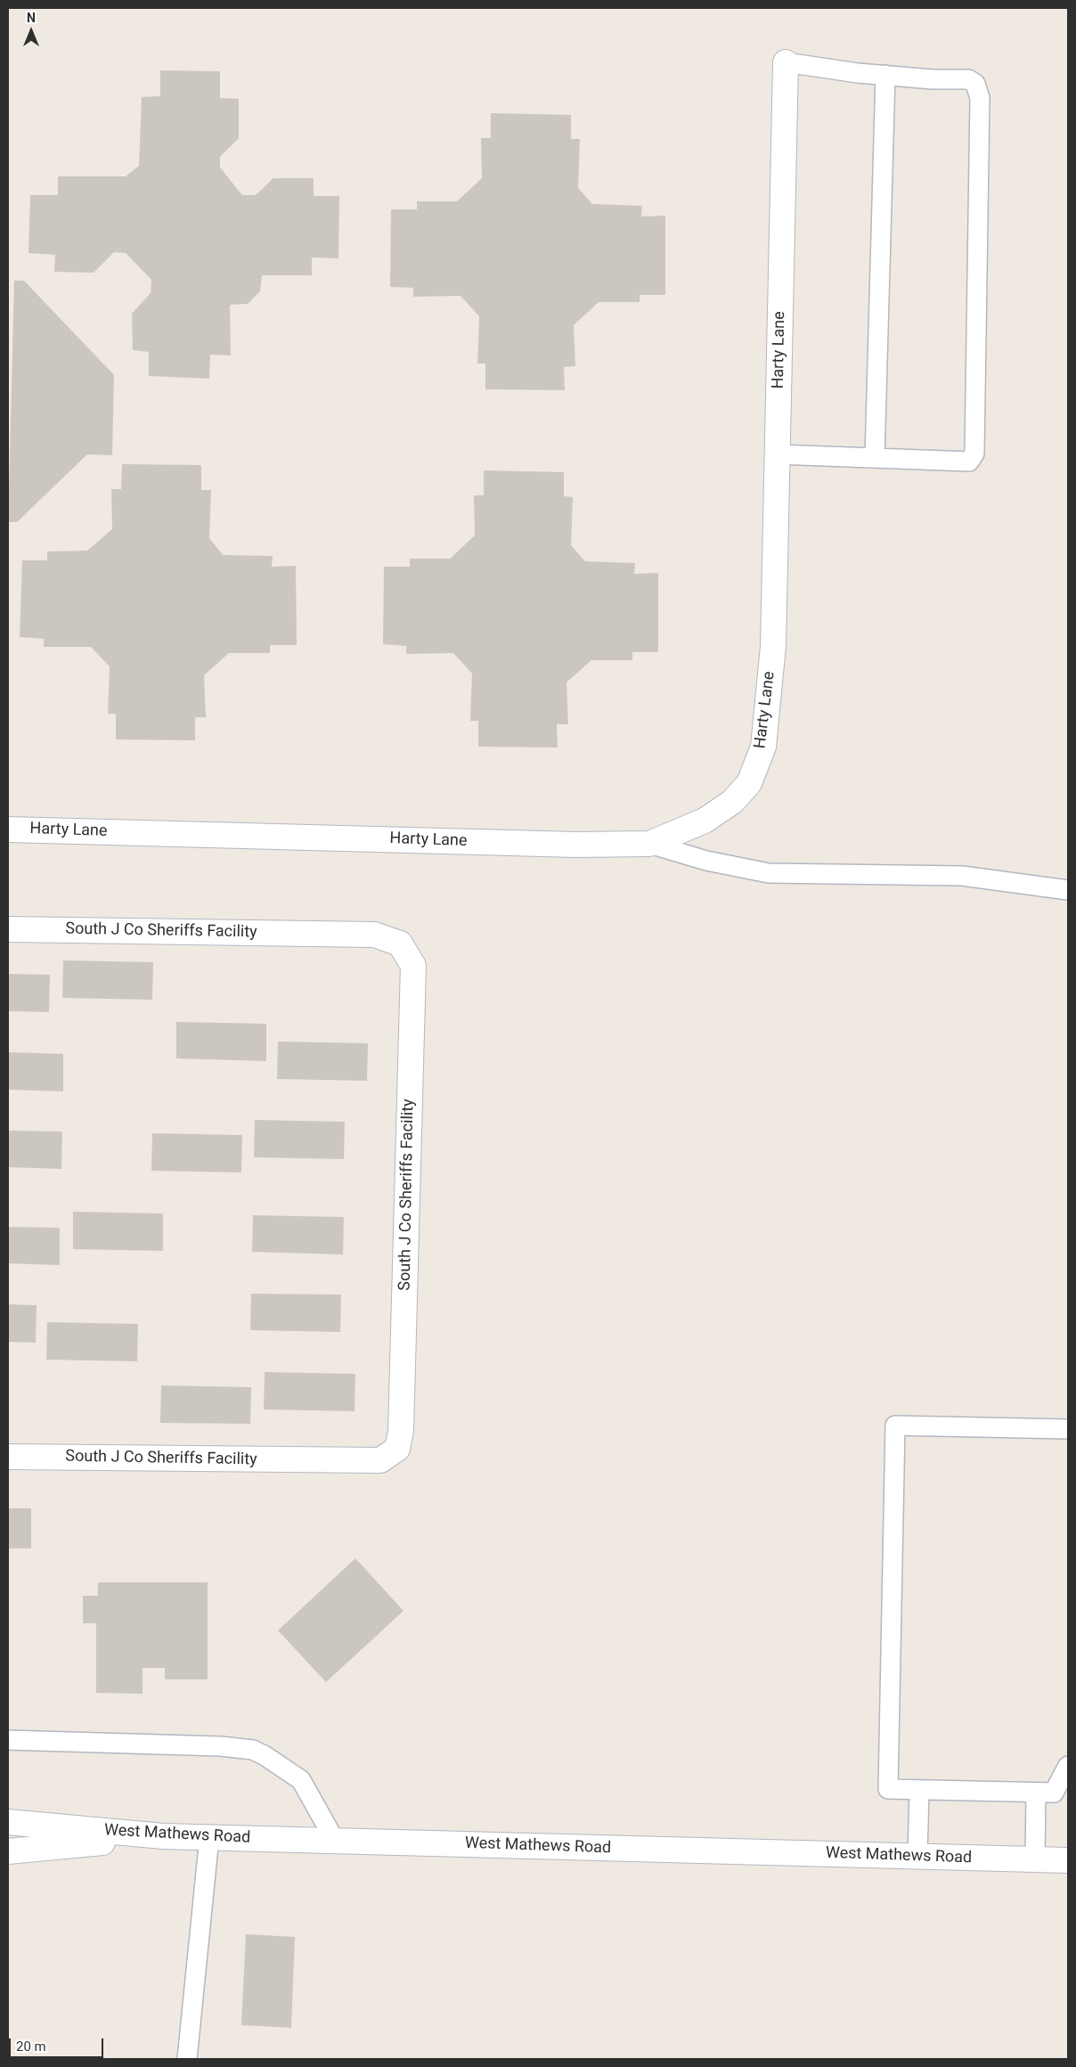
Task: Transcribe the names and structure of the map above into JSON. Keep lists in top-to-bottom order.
{
  "streets": {
    "street": ["Harty Lane", "South J Co Sheriffs Facility", "West Mathews Road"]
  },
  "scale_bar": "20 m",
  "north": "top"
}
